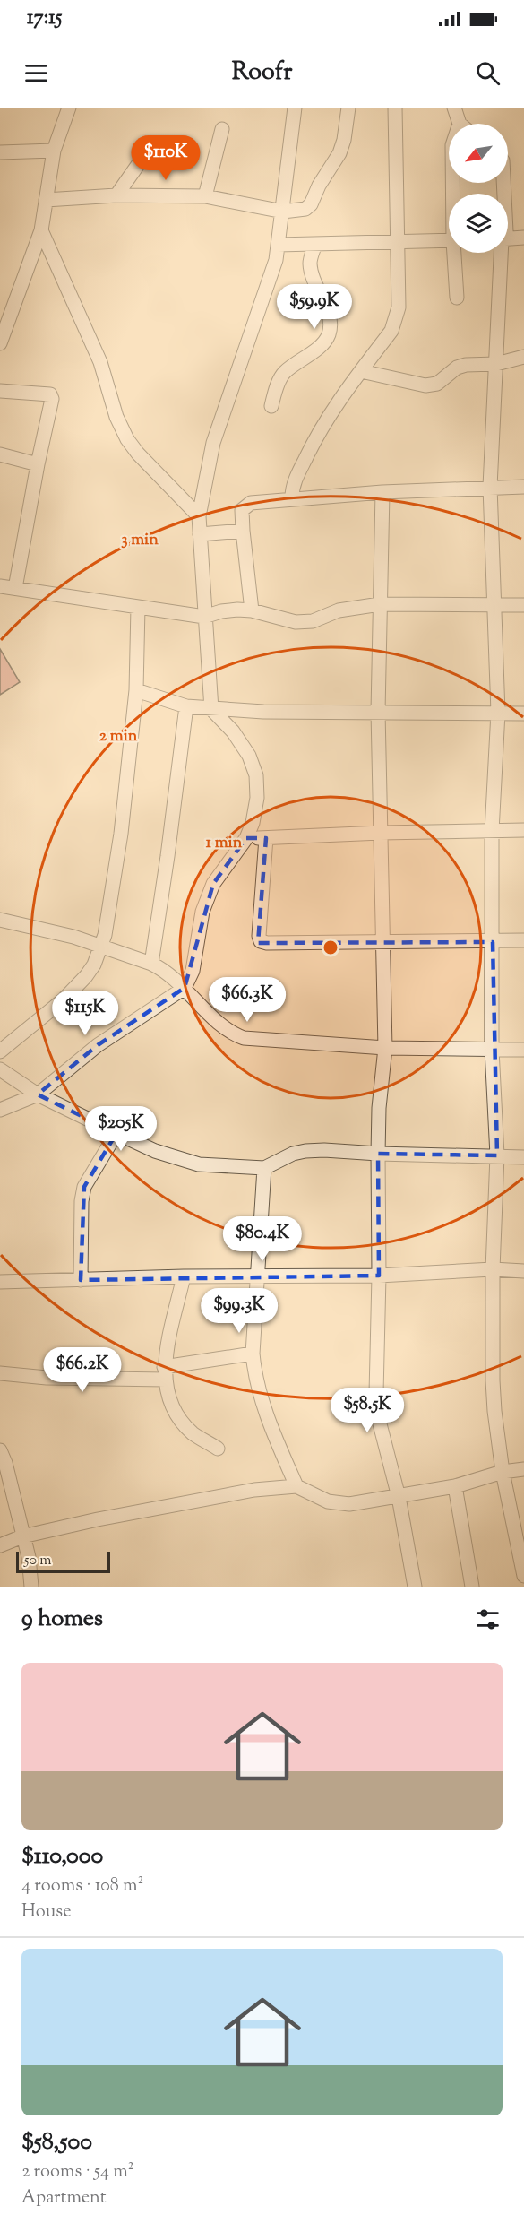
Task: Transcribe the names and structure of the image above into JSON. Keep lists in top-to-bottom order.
{
  "scale_bar": "50 m",
  "north": "bottom left",
  "page": {
    "status": "17:15",
    "header": "Roofr",
    "price": [
      "$110K",
      "$59.9K",
      "$66.3K",
      "$115K",
      "$205K",
      "$80.4K",
      "$99.3K",
      "$66.2K",
      "$58.5K"
    ],
    "scale": "50 m",
    "heading": "9 homes",
    "list": [
      {
        "name": "$110,000",
        "note": "4 rooms · 108 m² · House"
      },
      {
        "name": "$58,500",
        "note": "2 rooms · 54 m² · Apartment"
      }
    ]
  },
  "rings": ["3 min", "2 min", "1 min"]
}
